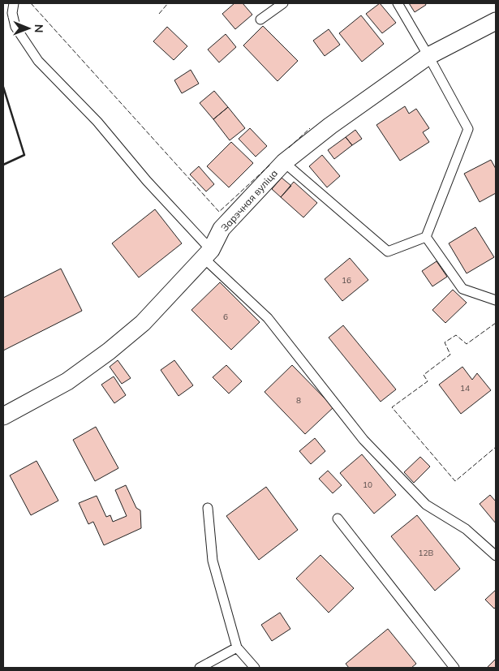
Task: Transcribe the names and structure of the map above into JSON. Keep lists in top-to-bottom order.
{
  "streets": {
    "street": ["Зарэчная вуліца"]
  },
  "house_numbers": [
    "16",
    "6",
    "14",
    "8",
    "10",
    "12В"
  ],
  "north": "right"
}
